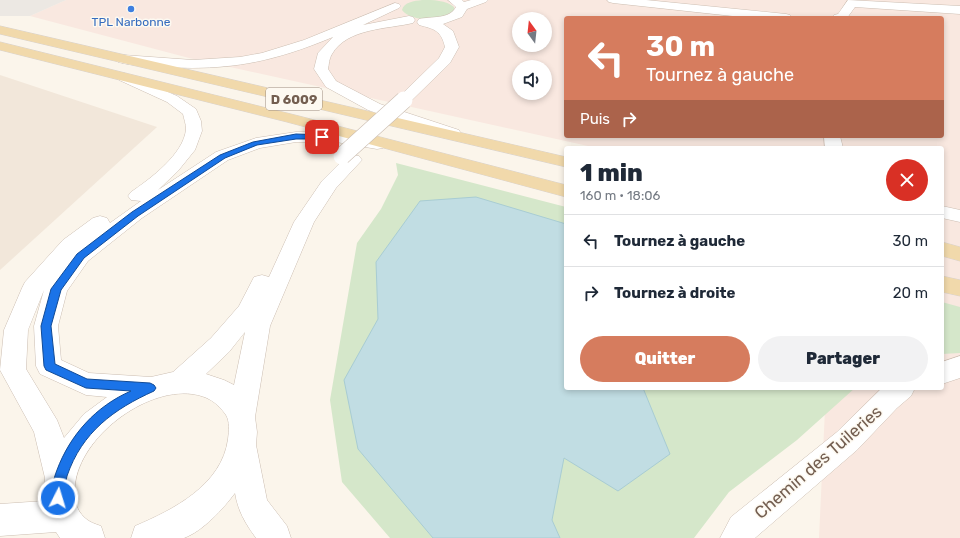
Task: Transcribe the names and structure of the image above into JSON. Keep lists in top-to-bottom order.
{
  "streets": {
    "main road": ["D 6009"],
    "street": ["Chemin des Tuileries"]
  },
  "places": ["TPL Narbonne"],
  "north": "top",
  "page": {
    "turn": ["30 m", "Tournez à gauche"],
    "then": "Puis",
    "heading": ["1 min", "160 m · 18:06"],
    "list": [
      {
        "name": "Tournez à gauche",
        "value": "30 m"
      },
      {
        "name": "Tournez à droite",
        "value": "20 m"
      }
    ],
    "buttons": ["Quitter", "Partager"]
  }
}
